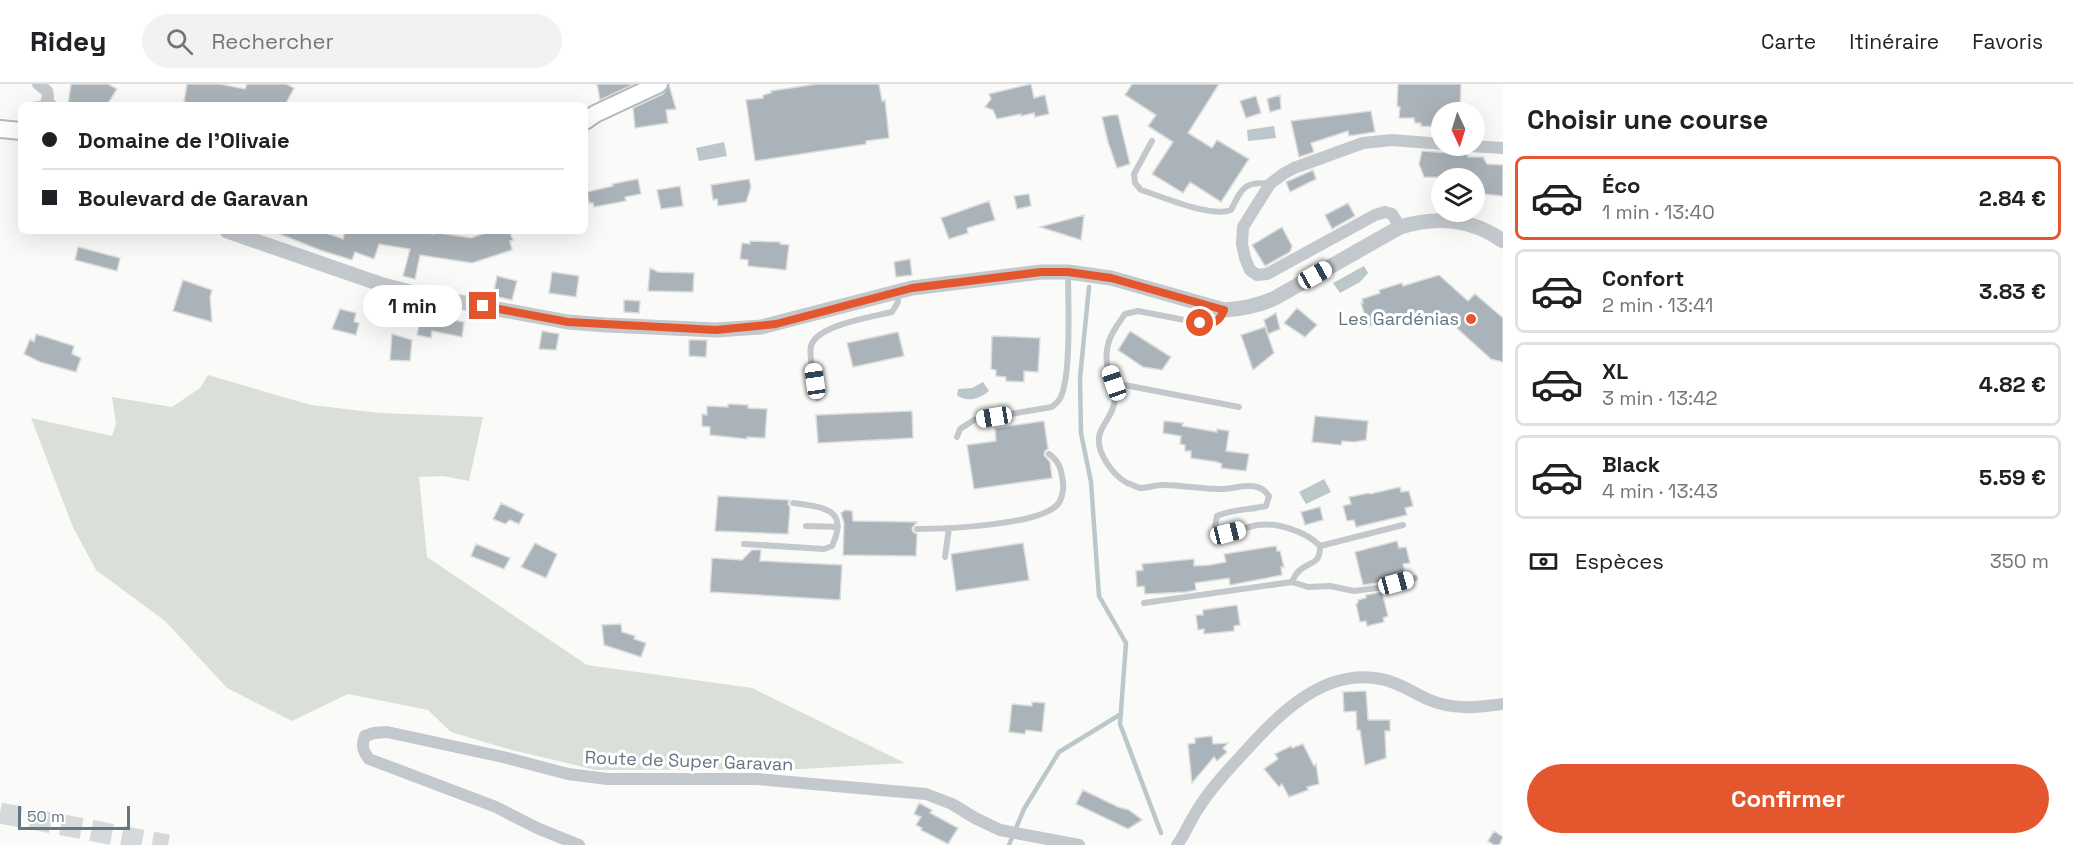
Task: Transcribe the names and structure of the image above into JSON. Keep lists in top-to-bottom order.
{
  "streets": {
    "street": ["Route de Super Garavan"]
  },
  "places": ["Les Gardénias"],
  "scale_bar": "50 m",
  "north": "bottom",
  "page": {
    "header": "Ridey",
    "search": "Rechercher",
    "nav": ["Carte", "Itinéraire", "Favoris"],
    "heading": "Choisir une course",
    "banner": ["Domaine de l'Olivaie", "Boulevard de Garavan"],
    "list": [
      {
        "name": "Éco",
        "note": "1 min · 13:40",
        "value": "2.84 €"
      },
      {
        "name": "Confort",
        "note": "2 min · 13:41",
        "value": "3.83 €"
      },
      {
        "name": "XL",
        "note": "3 min · 13:42",
        "value": "4.82 €"
      },
      {
        "name": "Black",
        "note": "4 min · 13:43",
        "value": "5.59 €"
      }
    ],
    "bubble": "1 min",
    "pay": ["Espèces", "350 m"],
    "buttons": "Confirmer",
    "scale": "50 m"
  }
}
